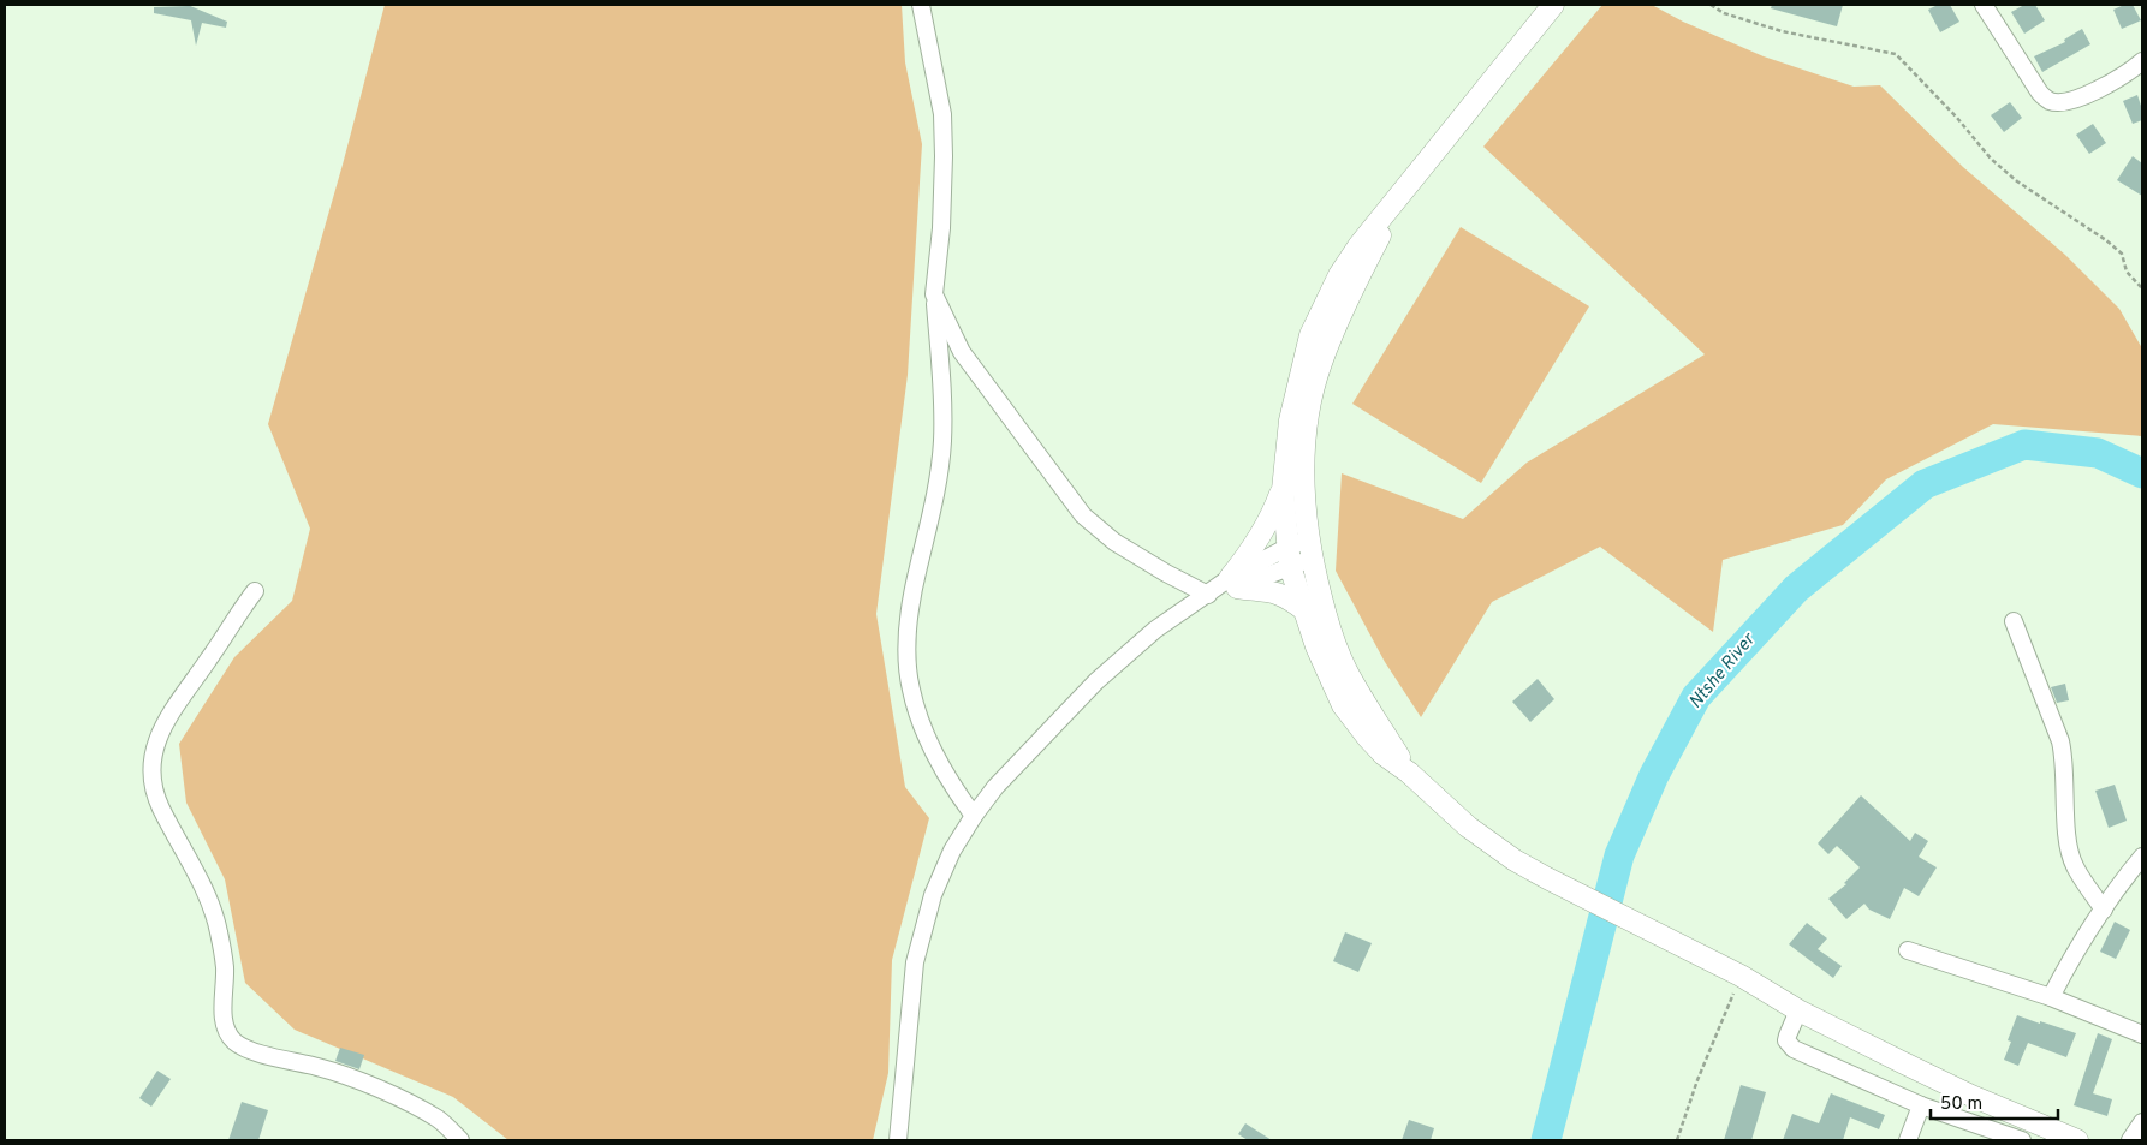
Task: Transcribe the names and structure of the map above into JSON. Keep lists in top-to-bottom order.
{
  "water": ["Ntshe River"],
  "scale_bar": "50 m"
}
